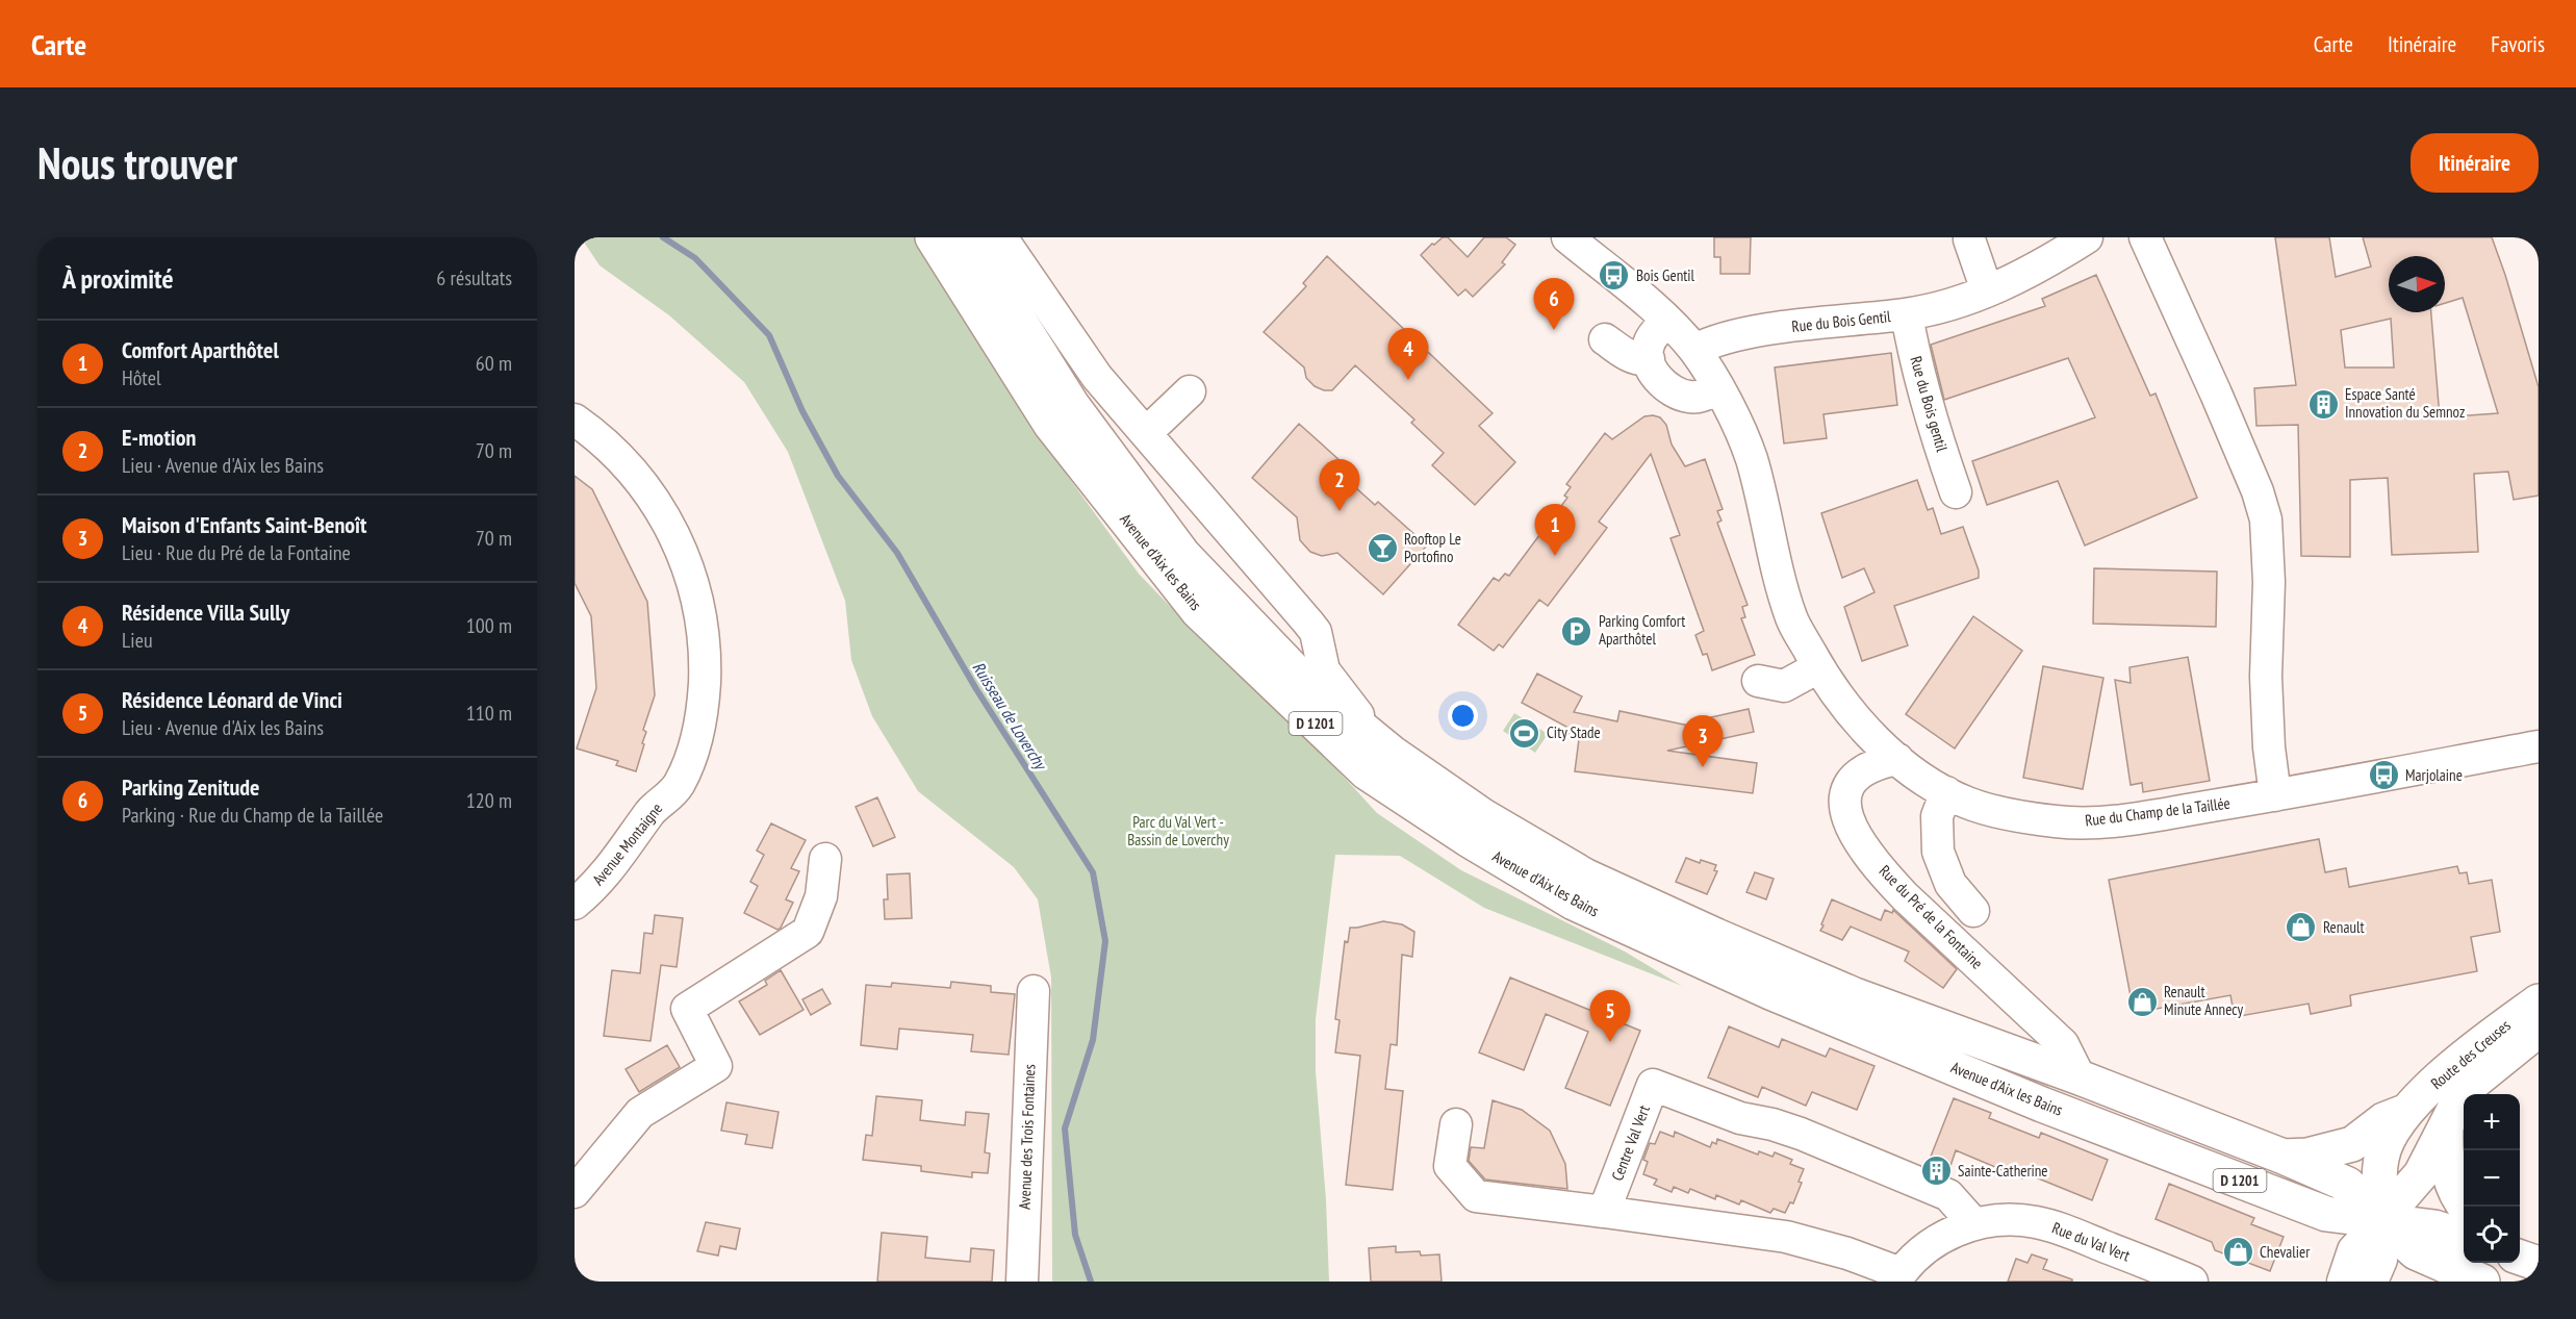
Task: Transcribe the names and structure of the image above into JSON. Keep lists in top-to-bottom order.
{
  "streets": {
    "main road": ["Avenue d'Aix les Bains", "D 1201", "Route des Creuses"],
    "street": [
      "Rue du Bois Gentil",
      "Rue du Bois gentil",
      "Rue du Champ de la Taillée",
      "Avenue Montaigne",
      "Rue du Pré de la Fontaine",
      "Avenue des Trois Fontaines",
      "Centre Val Vert",
      "Rue du Val Vert"
    ]
  },
  "crossings": [
    ["Rue du Bois Gentil", "Rue du Bois gentil"],
    ["Rue du Bois Gentil", "Rue du Champ de la Taillée"],
    ["Avenue d'Aix les Bains", "Rue du Pré de la Fontaine"],
    ["Avenue d'Aix les Bains", "Route des Creuses"],
    ["Rue du Champ de la Taillée", "Rue du Pré de la Fontaine"],
    ["Centre Val Vert", "Rue du Val Vert"]
  ],
  "water": ["Ruisseau de Loverchy"],
  "parks": ["Parc du Val Vert - Bassin de Loverchy"],
  "places": {
    "bus stop": ["Bois Gentil", "Marjolaine"],
    "building": ["Espace Santé Innovation du Semnoz", "Sainte-Catherine"],
    "bar": ["Rooftop Le Portofino"],
    "parking": ["Parking Comfort Aparthôtel"],
    "sports": ["City Stade"],
    "shop": ["Renault", "Renault Minute Annecy", "Chevalier"]
  },
  "north": "right",
  "page": {
    "header": "Carte",
    "nav": ["Carte", "Itinéraire", "Favoris"],
    "buttons": "Itinéraire",
    "title": "Nous trouver",
    "heading": ["À proximité", "6 résultats"],
    "pins": [
      "6",
      "4",
      "2",
      "1",
      "3",
      "5"
    ],
    "list": [
      {
        "mark": "1",
        "name": "Comfort Aparthôtel",
        "note": "Hôtel",
        "value": "60 m"
      },
      {
        "mark": "2",
        "name": "E-motion",
        "note": "Lieu · Avenue d'Aix les Bains",
        "value": "70 m"
      },
      {
        "mark": "3",
        "name": "Maison d'Enfants Saint-Benoît",
        "note": "Lieu · Rue du Pré de la Fontaine",
        "value": "70 m"
      },
      {
        "mark": "4",
        "name": "Résidence Villa Sully",
        "note": "Lieu",
        "value": "100 m"
      },
      {
        "mark": "5",
        "name": "Résidence Léonard de Vinci",
        "note": "Lieu · Avenue d'Aix les Bains",
        "value": "110 m"
      },
      {
        "mark": "6",
        "name": "Parking Zenitude",
        "note": "Parking · Rue du Champ de la Taillée",
        "value": "120 m"
      }
    ],
    "map_buttons": ["+", "−"]
  }
}
